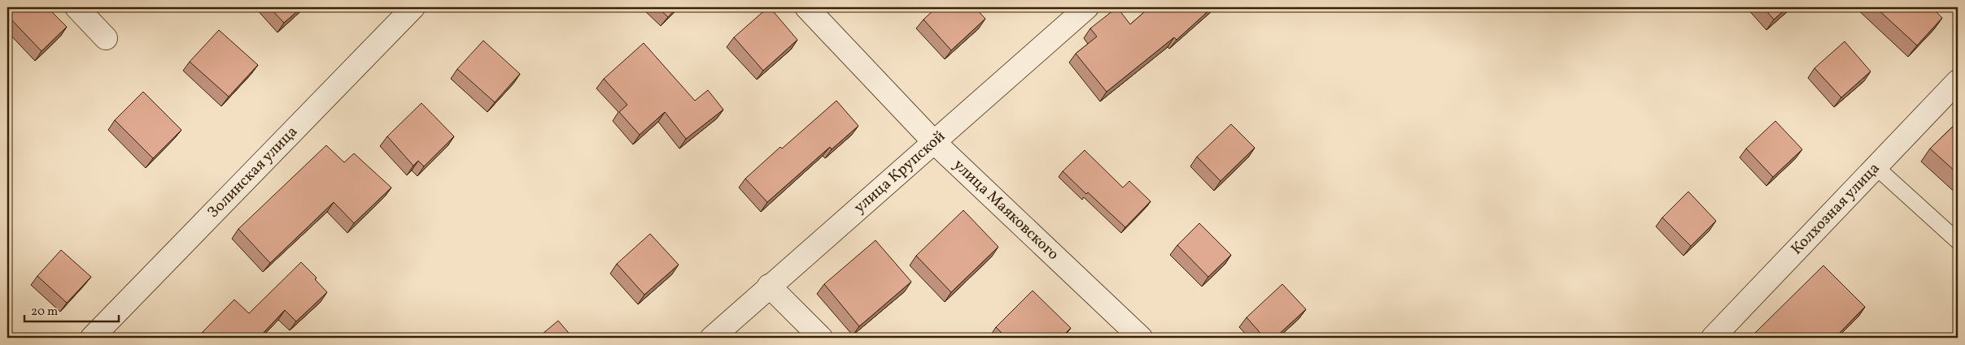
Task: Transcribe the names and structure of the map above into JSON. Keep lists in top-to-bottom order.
{
  "streets": {
    "street": [
      "Золинская улица",
      "улица Крупской",
      "улица Маяковского",
      "Колхозная улица"
    ]
  },
  "crossings": [
    ["улица Крупской", "улица Маяковского"]
  ],
  "scale_bar": "20 m"
}
